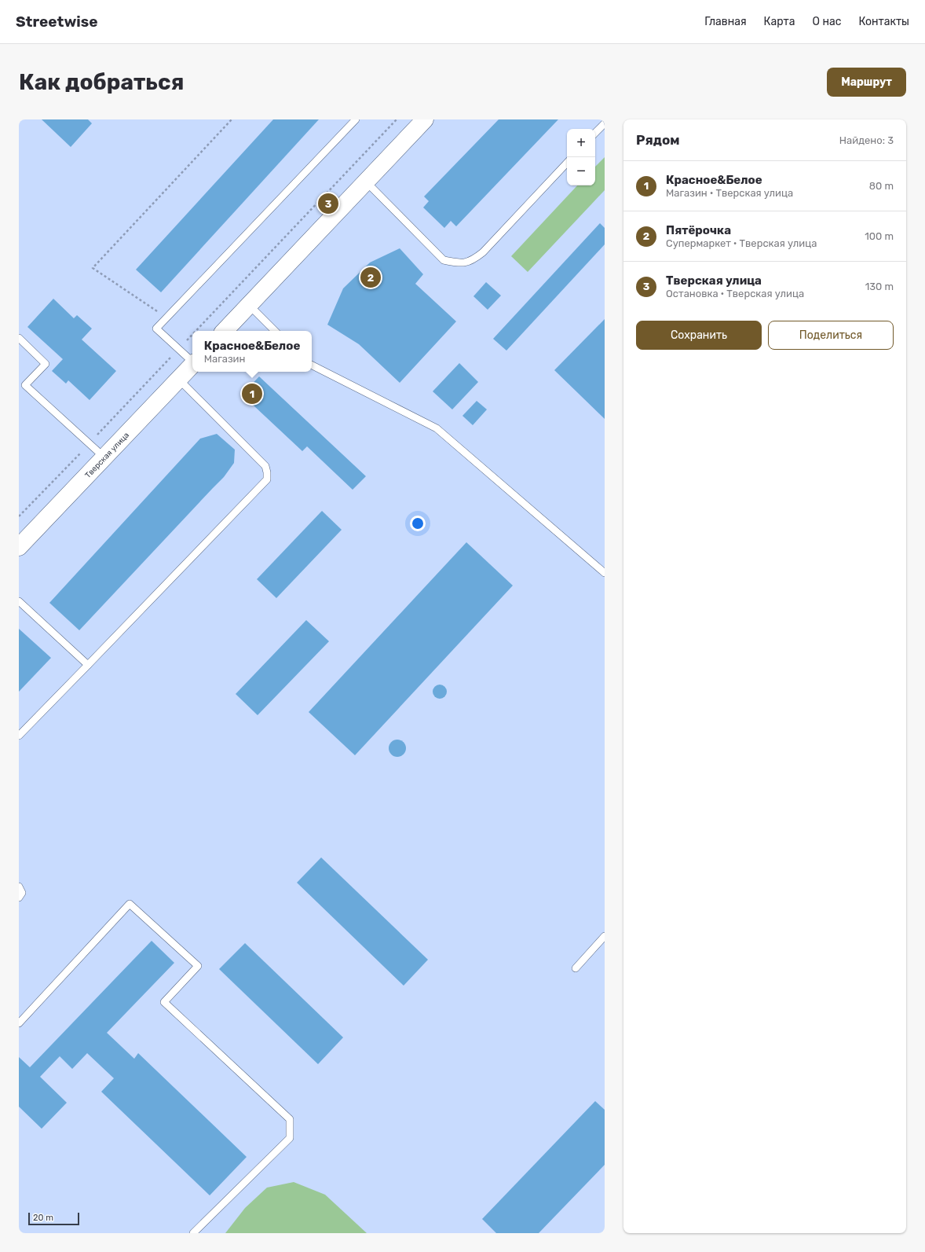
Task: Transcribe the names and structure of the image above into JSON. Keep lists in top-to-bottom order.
{
  "streets": {
    "main road": ["Тверская улица"]
  },
  "scale_bar": "20 m",
  "page": {
    "header": "Streetwise",
    "nav": [
      "Главная",
      "Карта",
      "О нас",
      "Контакты"
    ],
    "buttons": [
      "Маршрут",
      ["Сохранить", "Поделиться"]
    ],
    "title": "Как добраться",
    "heading": ["Рядом", "Найдено: 3"],
    "map_buttons": ["+", "−"],
    "list": [
      {
        "mark": "1",
        "name": "Красное&Белое",
        "note": "Магазин · Тверская улица",
        "value": "80 m"
      },
      {
        "mark": "2",
        "name": "Пятёрочка",
        "note": "Супермаркет · Тверская улица",
        "value": "100 m"
      },
      {
        "mark": "3",
        "name": "Тверская улица",
        "note": "Остановка · Тверская улица",
        "value": "130 m"
      }
    ],
    "pins": ["3", "2", "1"],
    "popup": ["Красное&Белое", "Магазин"],
    "scale": "20 m"
  }
}
